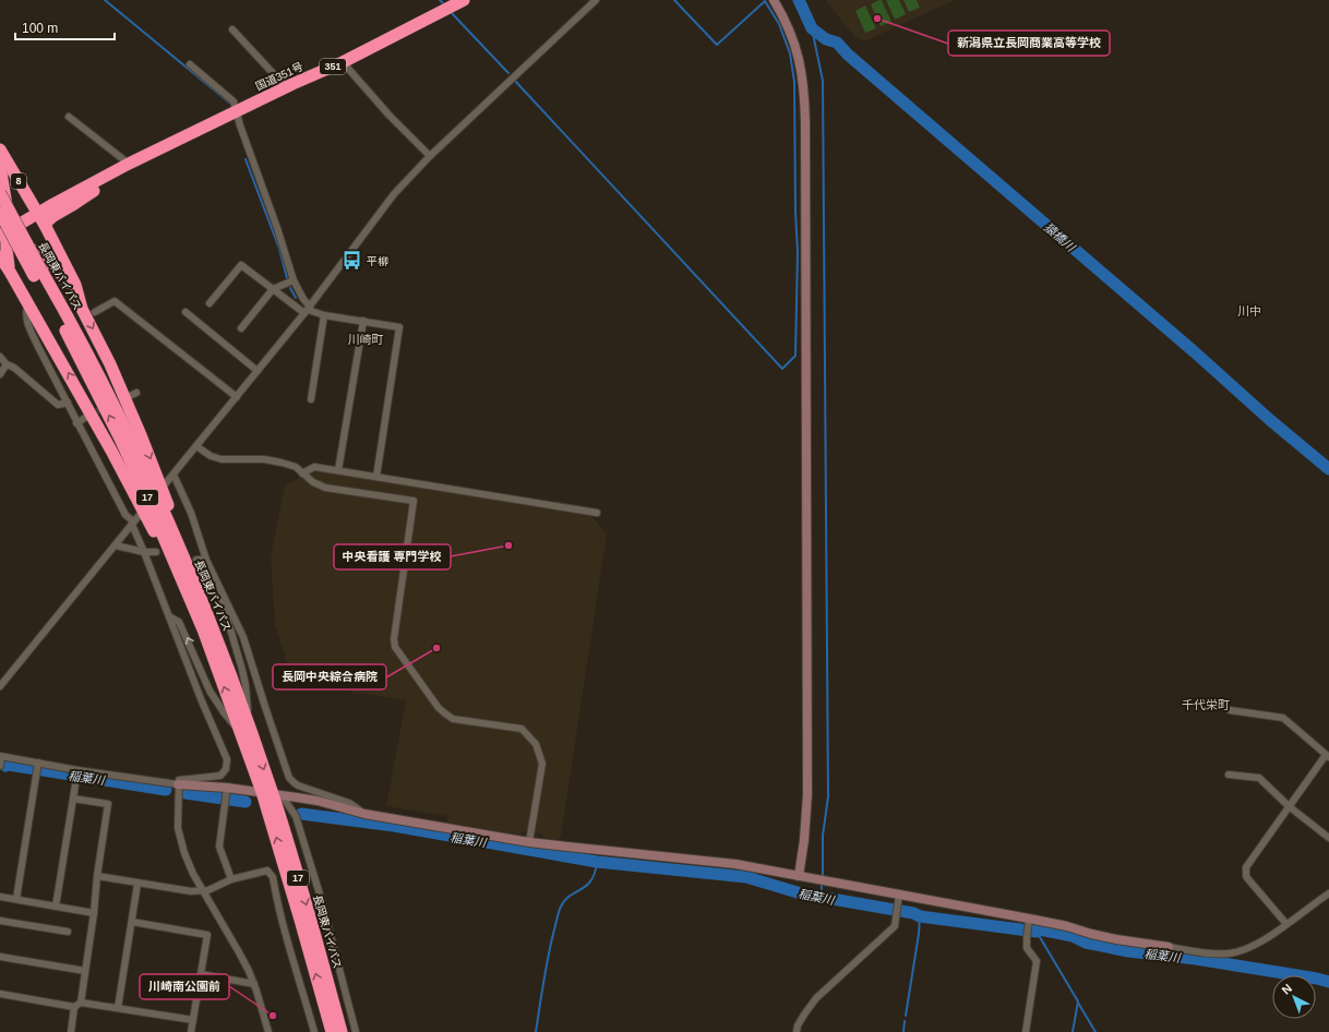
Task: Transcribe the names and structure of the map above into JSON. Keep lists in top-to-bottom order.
{
  "streets": {
    "highway": [
      "351",
      "国道351号",
      "8",
      "長岡東バイパス",
      "17"
    ]
  },
  "crossings": [
    ["国道351号", "8"],
    ["国道351号", "17"],
    ["8", "17"],
    ["長岡東バイパス", "17"]
  ],
  "districts": ["川中", "川崎町", "千代栄町"],
  "water": ["猿橋川", "稲葉川"],
  "places": {
    "other": [
      "新潟県立長岡商業高等学校",
      "中央看護 専門学校",
      "長岡中央綜合病院",
      "川崎南公園前"
    ],
    "bus stop": ["平柳"]
  },
  "scale_bar": "100 m",
  "north": "top left"
}
